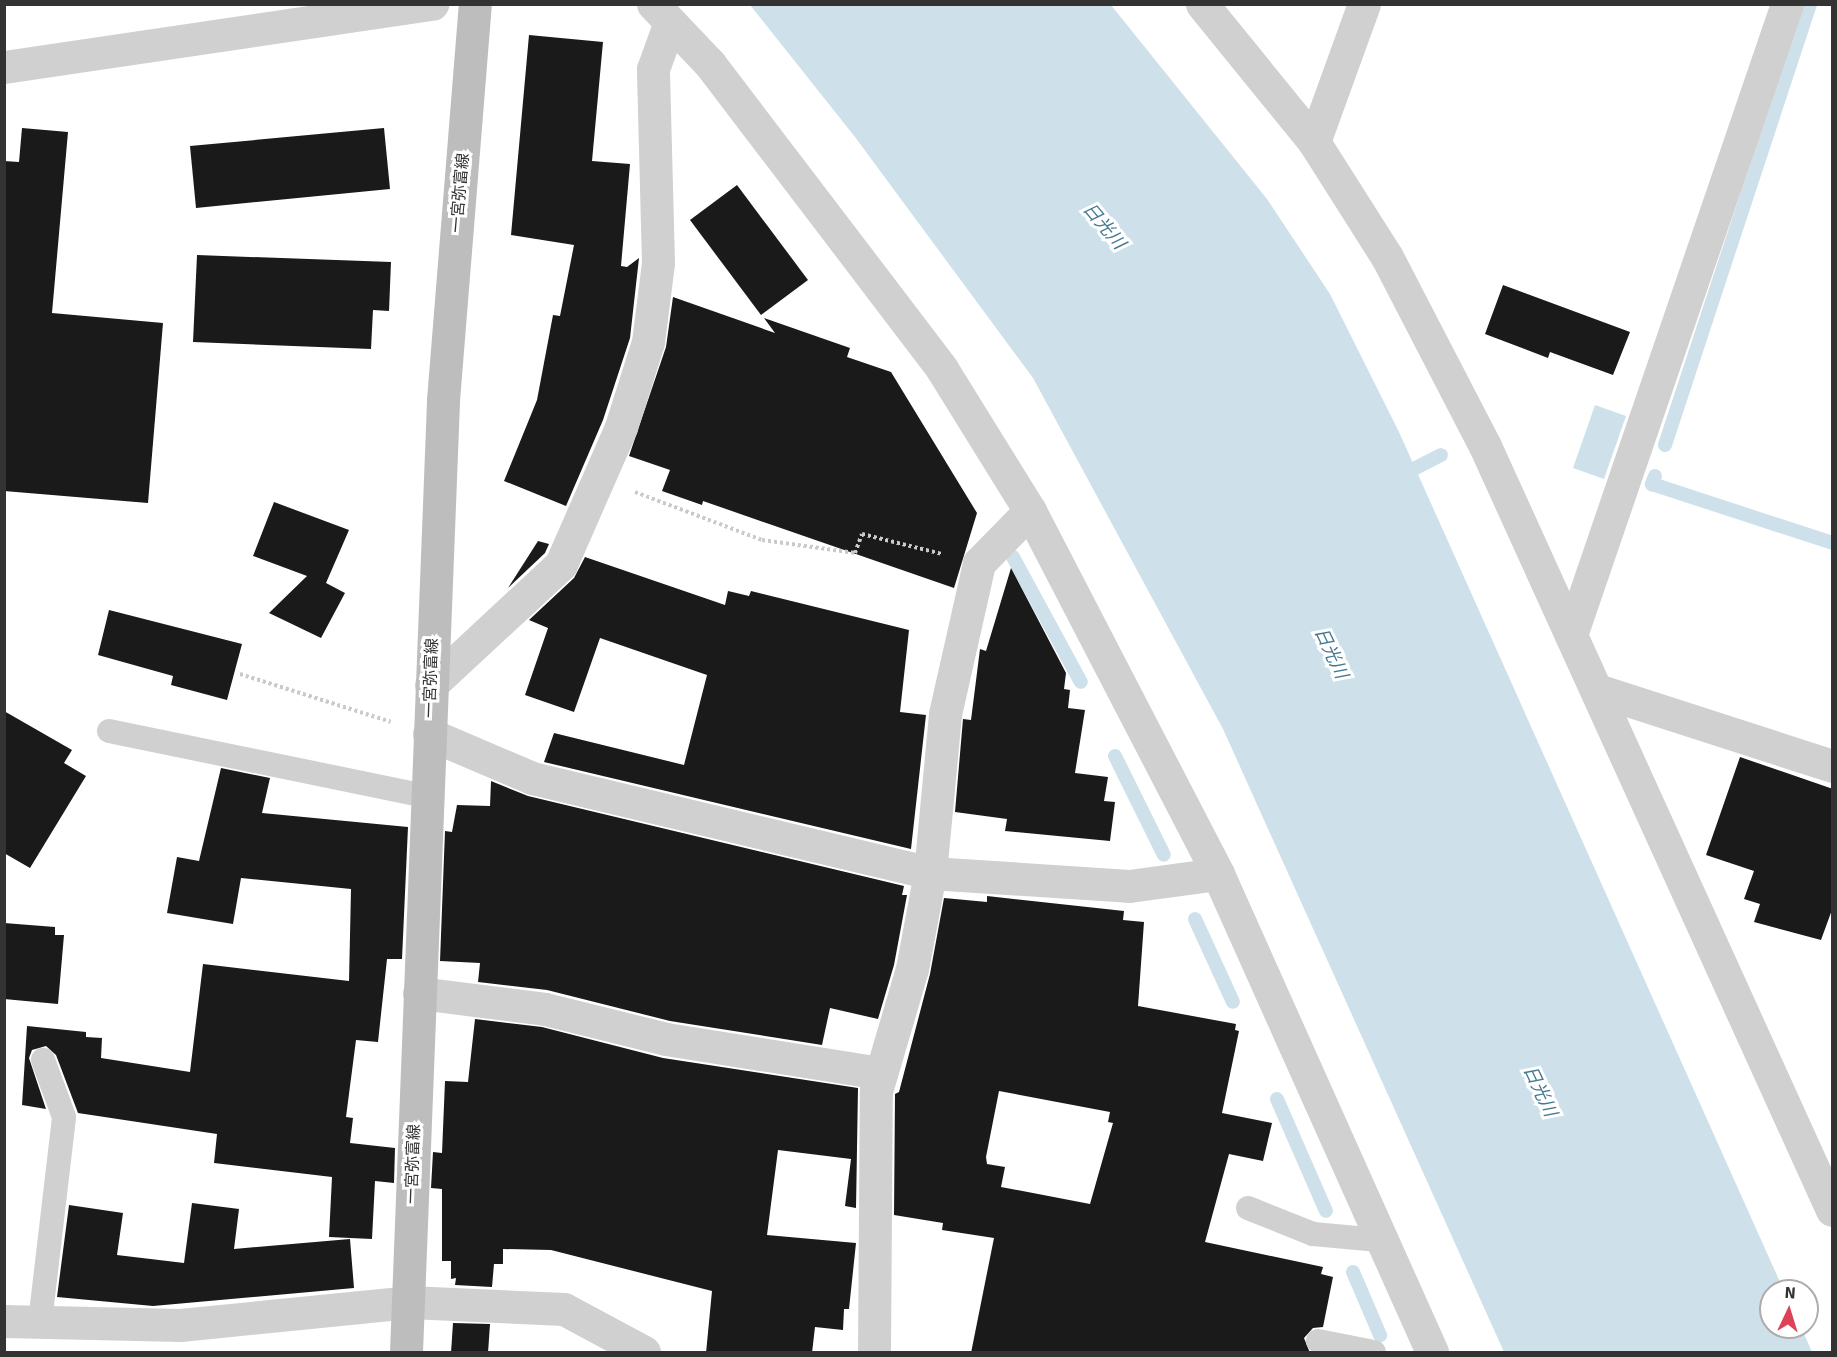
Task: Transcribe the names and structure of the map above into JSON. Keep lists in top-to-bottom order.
{
  "streets": {
    "main road": ["一宮弥富線"]
  },
  "water": ["日光川"],
  "north": "top"
}
